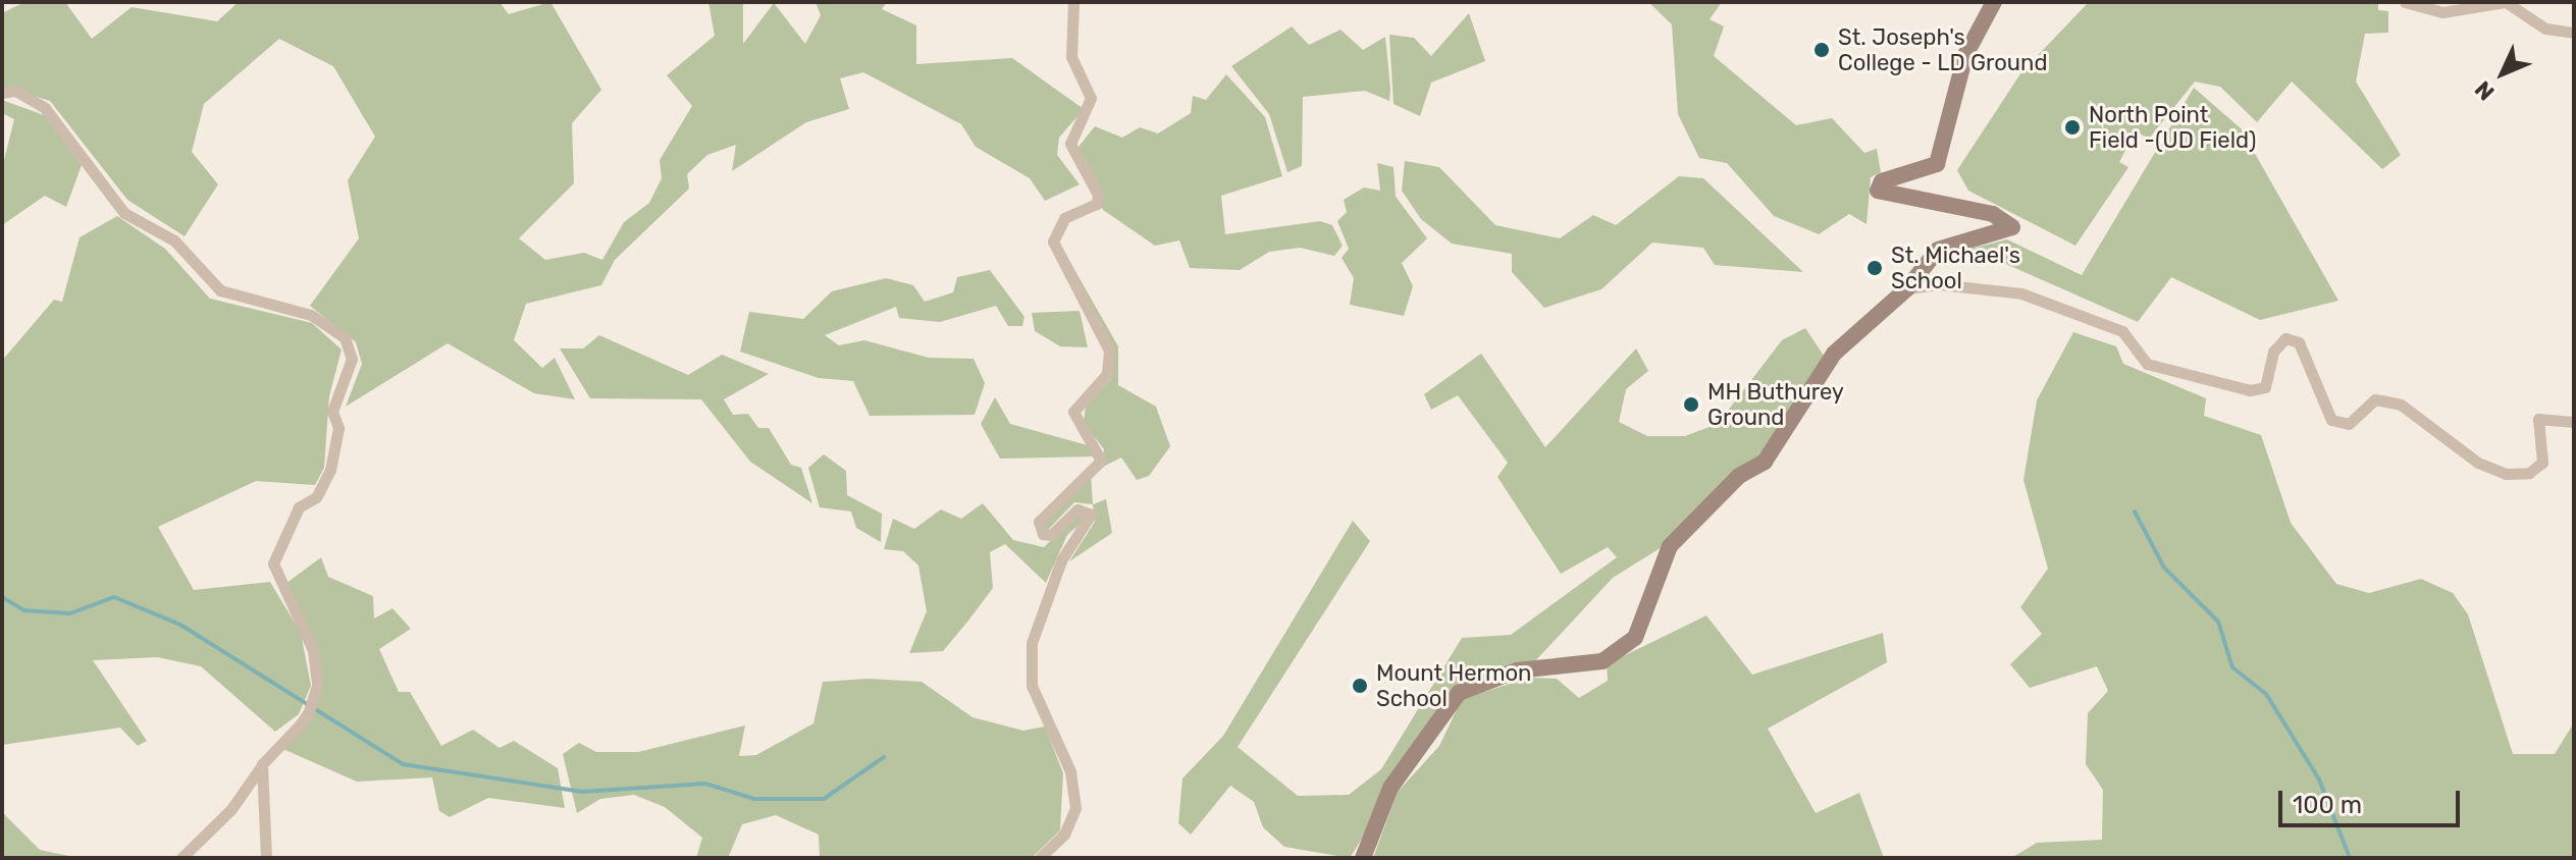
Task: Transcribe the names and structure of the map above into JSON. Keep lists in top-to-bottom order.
{
  "places": [
    "St. Joseph's College - LD Ground",
    "North Point Field -(UD Field)",
    "St. Michael's School",
    "MH Buthurey Ground",
    "Mount Hermon School"
  ],
  "scale_bar": "100 m",
  "north": "bottom left"
}
